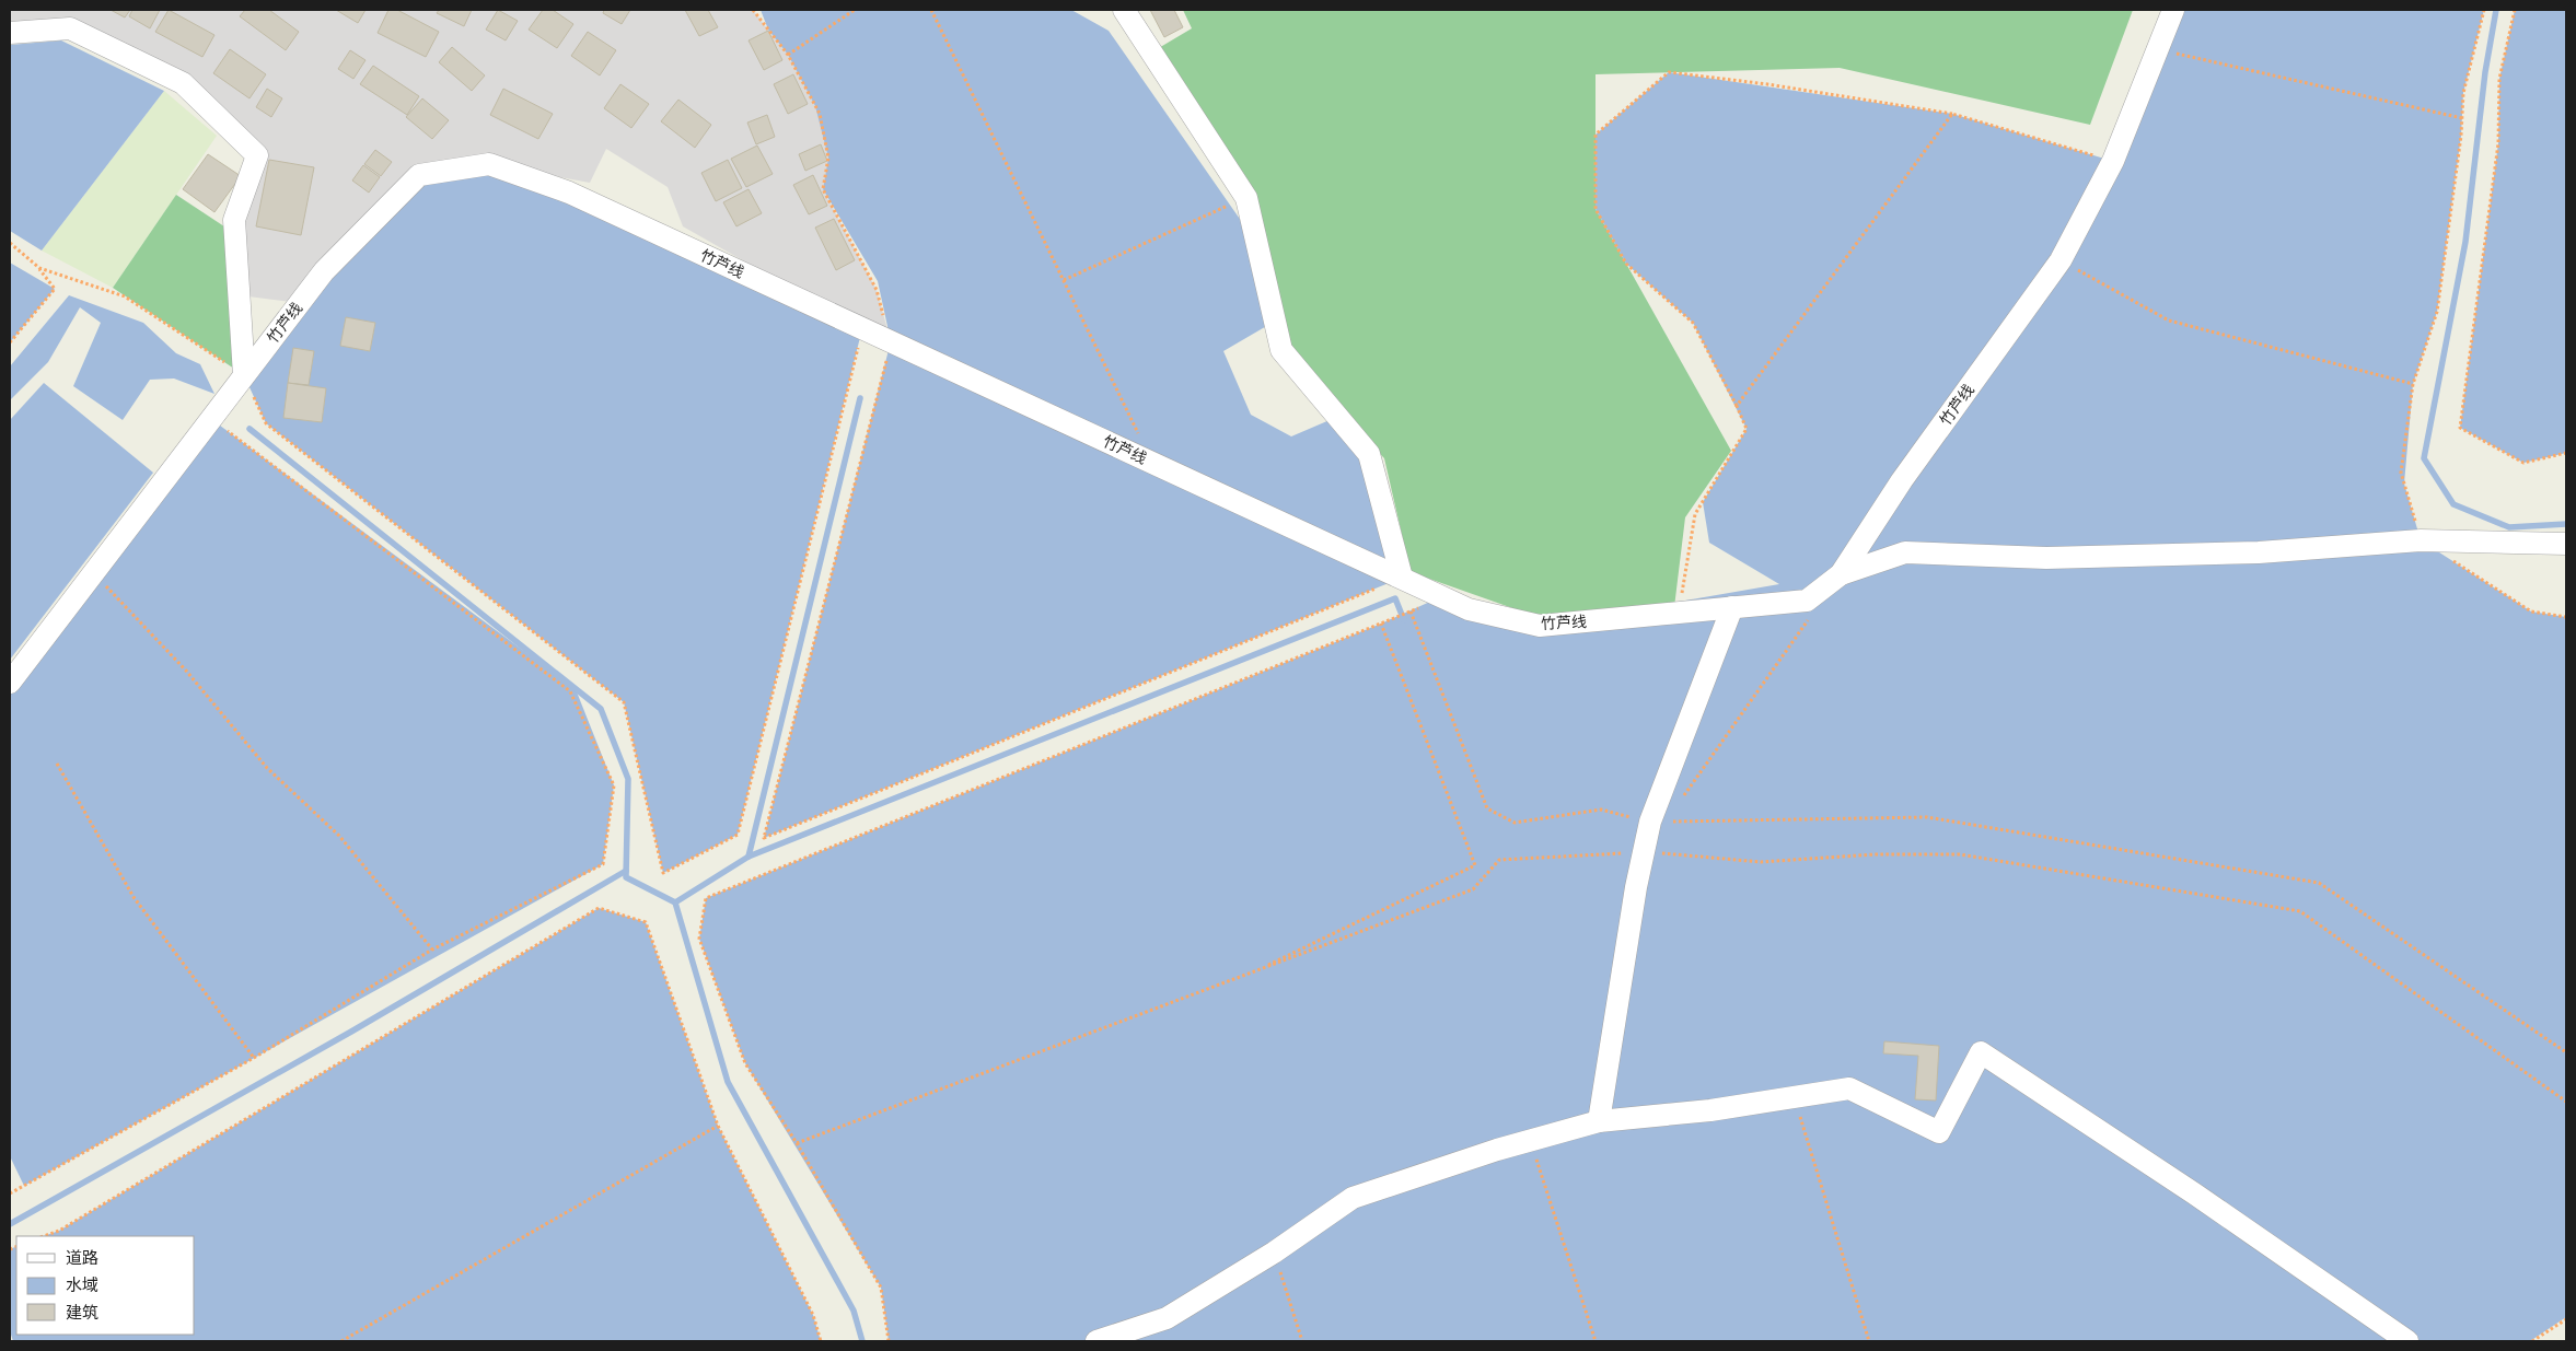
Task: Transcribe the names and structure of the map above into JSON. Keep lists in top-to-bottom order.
{
  "streets": {
    "street": ["竹芦线"]
  },
  "legend": ["道路", "水域", "建筑"]
}
